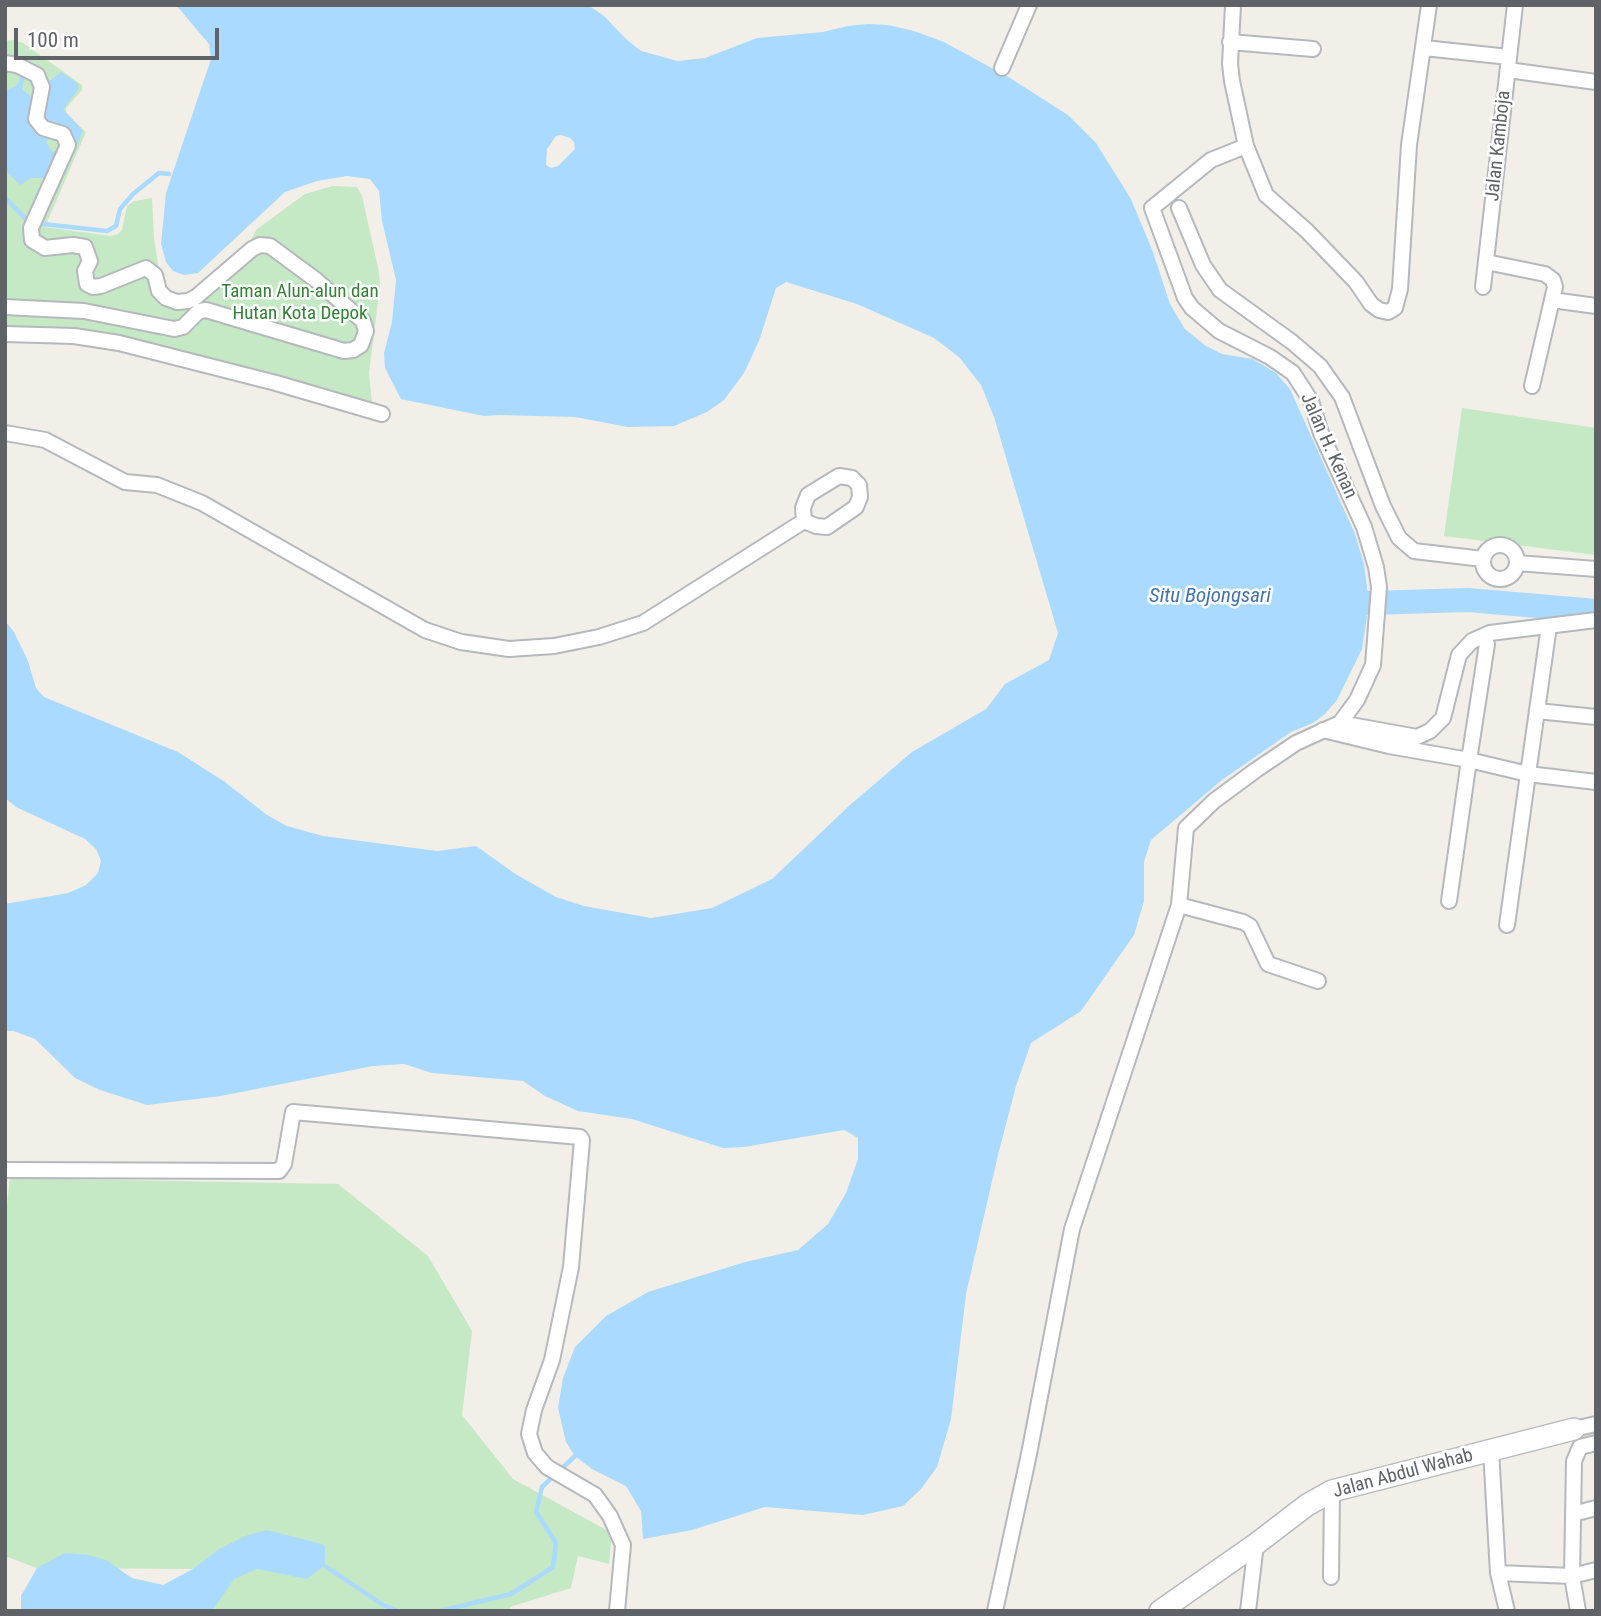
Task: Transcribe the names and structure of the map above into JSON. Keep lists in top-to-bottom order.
{
  "streets": {
    "street": ["Jalan Kamboja", "Jalan H. Kenan", "Jalan Abdul Wahab"]
  },
  "water": ["Situ Bojongsari"],
  "parks": ["Taman Alun-alun dan Hutan Kota Depok"],
  "scale_bar": "100 m"
}
